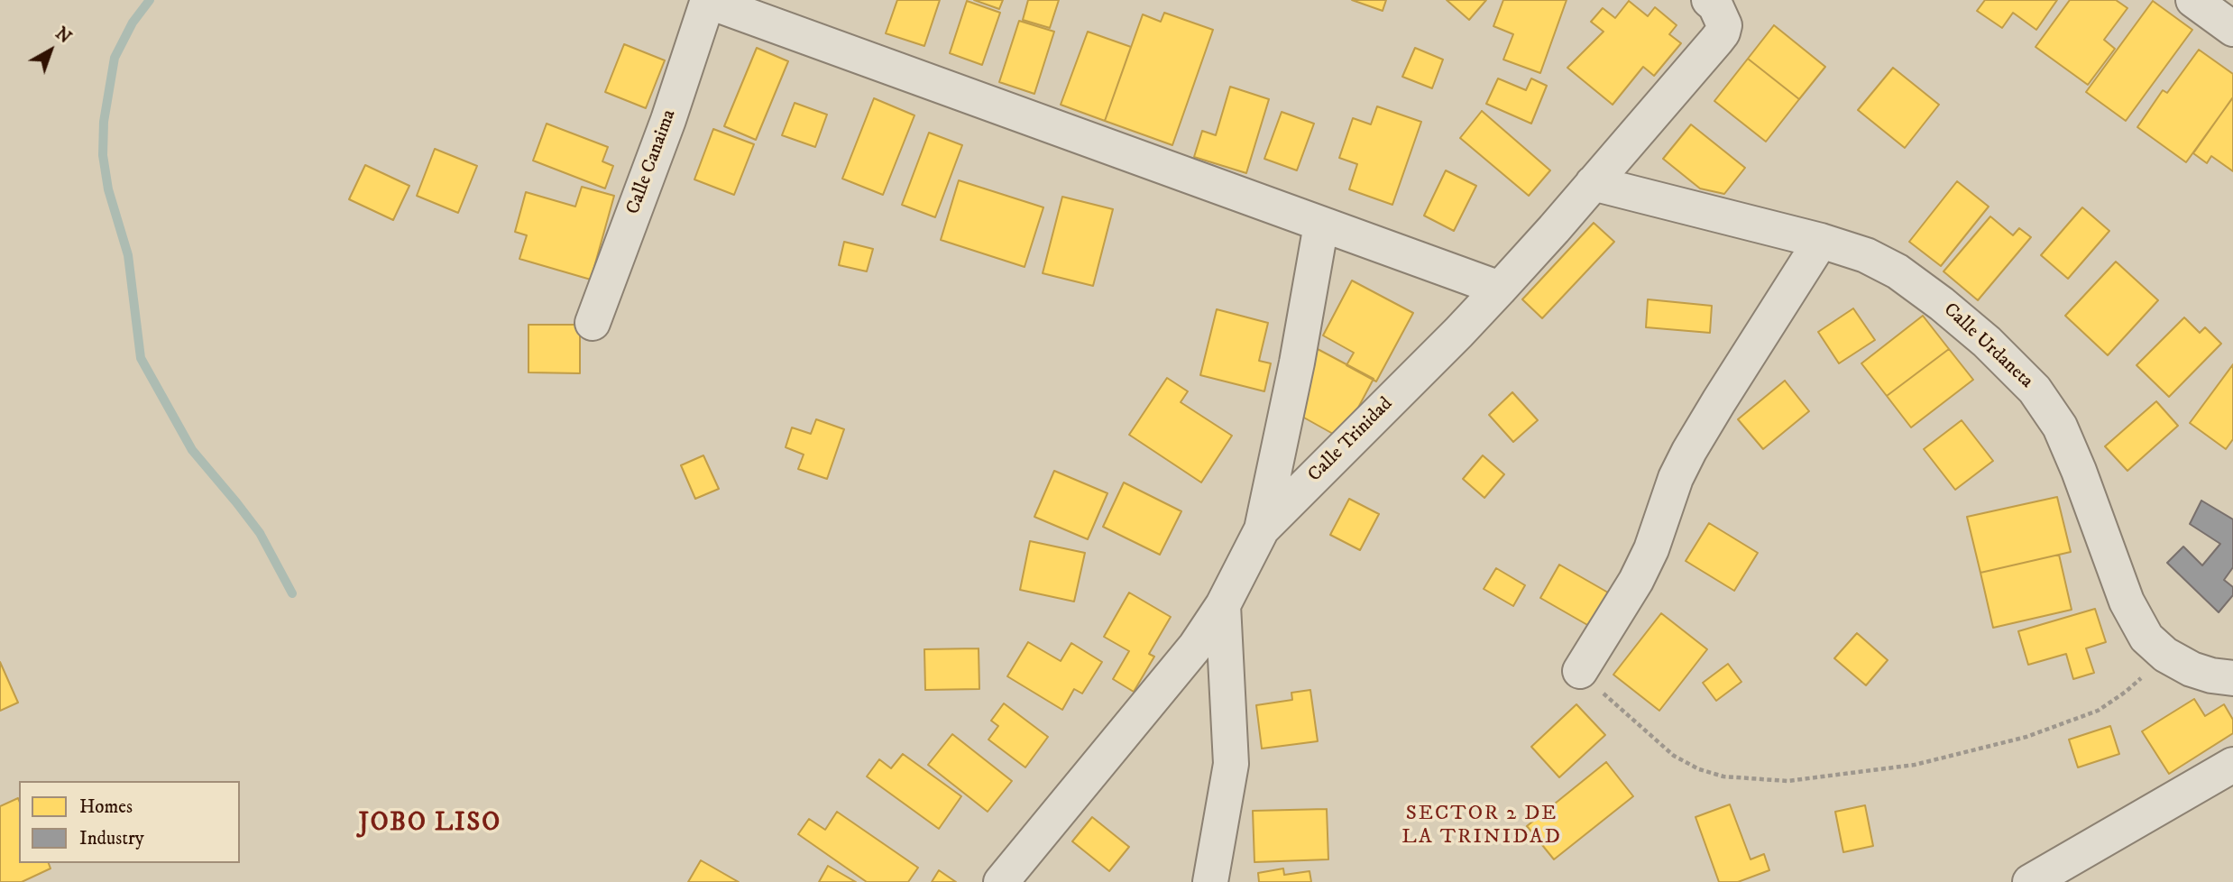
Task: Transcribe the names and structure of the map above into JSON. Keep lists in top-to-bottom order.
{
  "streets": {
    "street": ["Calle Canaima", "Calle Urdaneta", "Calle Trinidad"]
  },
  "crossings": [
    ["Calle Urdaneta", "Calle Trinidad"]
  ],
  "districts": ["SECTOR 2 DE LA TRINIDAD", "JOBO LISO"],
  "legend": ["Homes", "Industry"],
  "north": "top right"
}
